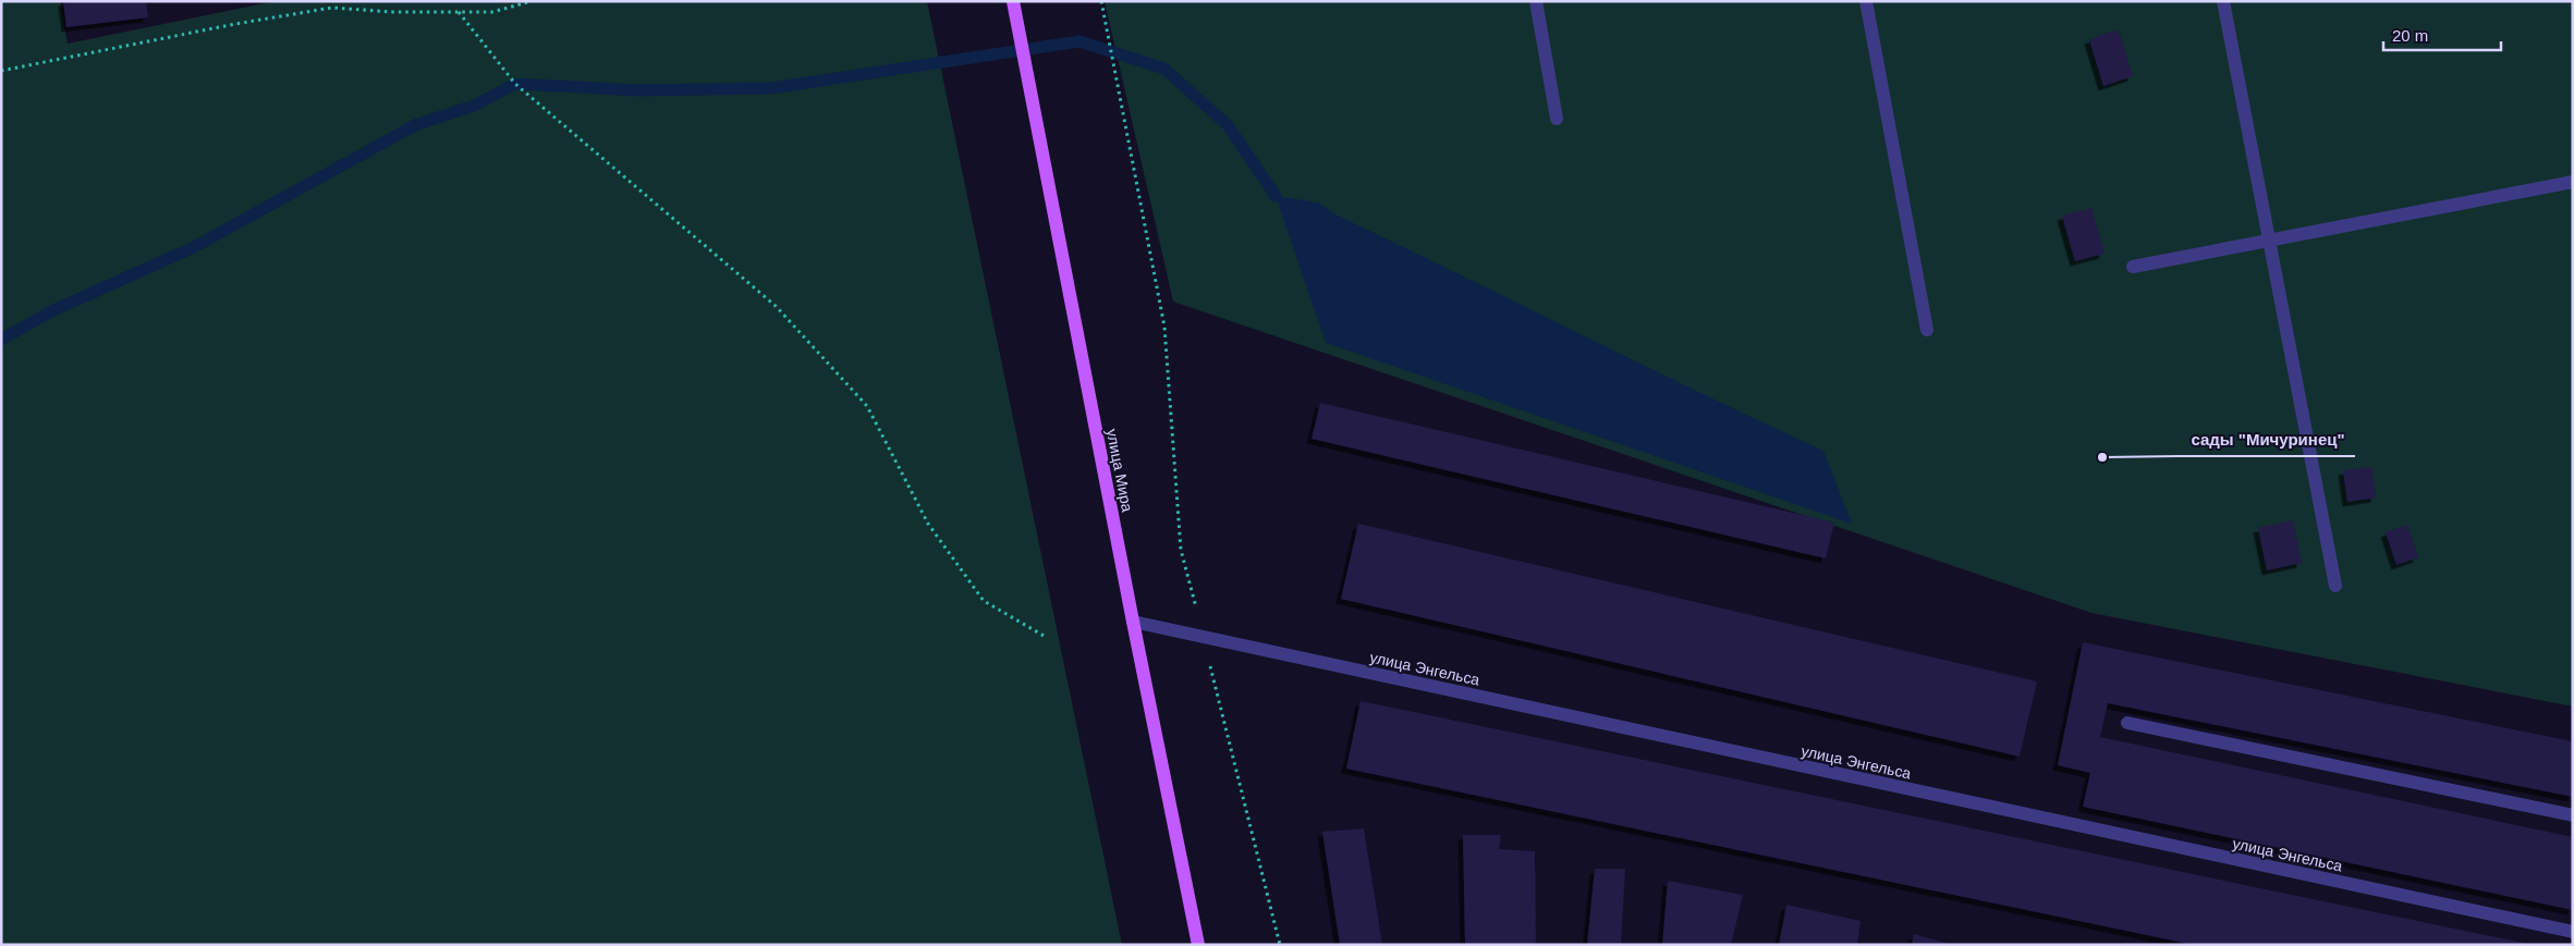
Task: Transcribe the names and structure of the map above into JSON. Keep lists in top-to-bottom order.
{
  "streets": {
    "main road": ["улица Мира"],
    "lane": ["улица Энгельса"]
  },
  "crossings": [
    ["улица Мира", "улица Энгельса"]
  ],
  "places": ["сады \"Мичуринец\""],
  "scale_bar": "20 m"
}
